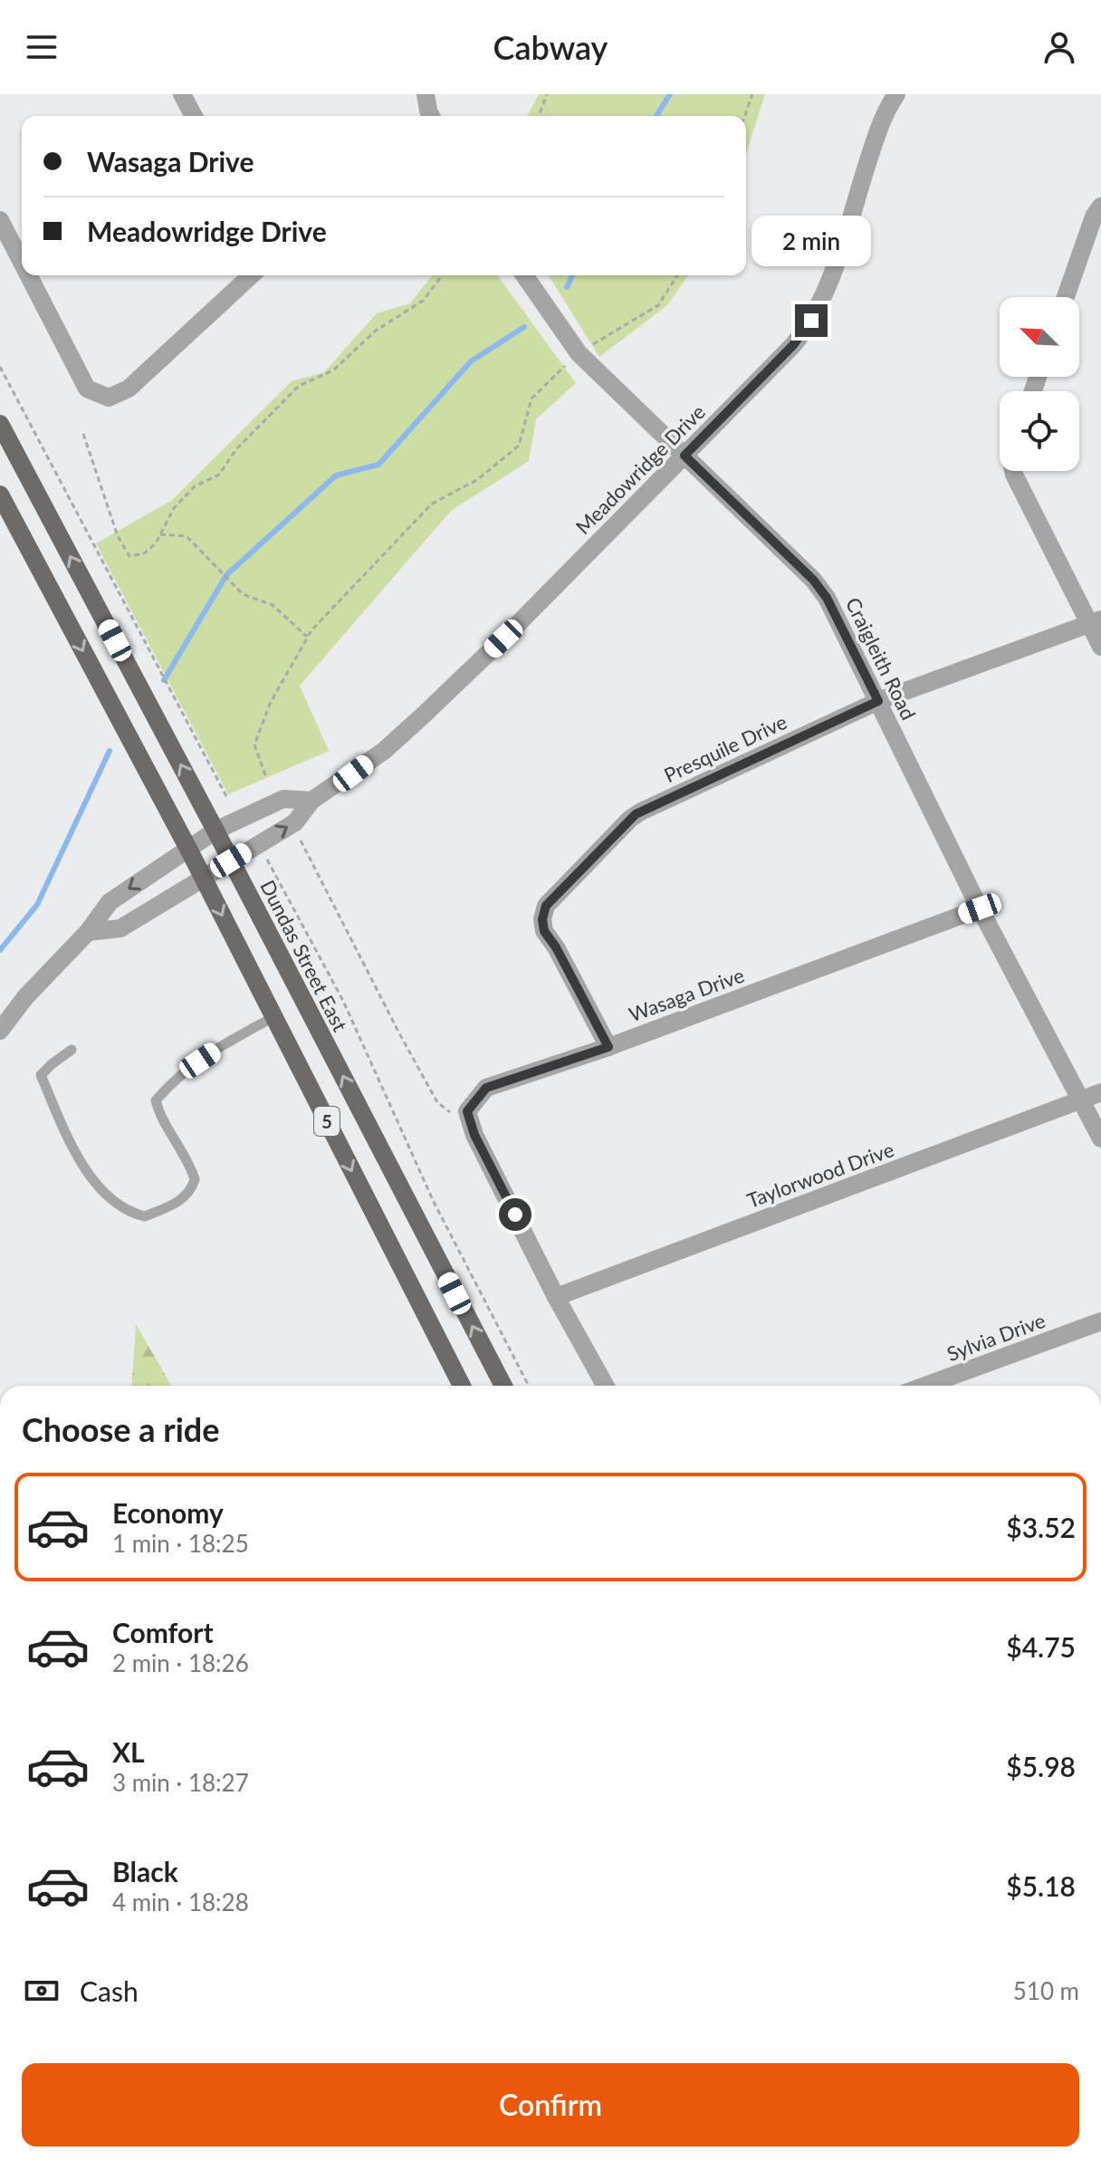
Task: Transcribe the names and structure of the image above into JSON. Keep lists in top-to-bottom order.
{
  "streets": {
    "main road": ["Dundas Street East", "5"],
    "street": [
      "Meadowridge Drive",
      "Craigleith Road",
      "Presquile Drive",
      "Wasaga Drive",
      "Taylorwood Drive",
      "Sylvia Drive"
    ]
  },
  "crossings": [
    ["Meadowridge Drive", "Craigleith Road"],
    ["Meadowridge Drive", "Dundas Street East"],
    ["Meadowridge Drive", "5"],
    ["Craigleith Road", "Presquile Drive"],
    ["Craigleith Road", "Wasaga Drive"],
    ["Craigleith Road", "Taylorwood Drive"],
    ["Presquile Drive", "Wasaga Drive"]
  ],
  "north": "top left",
  "page": {
    "header": "Cabway",
    "banner": ["Wasaga Drive", "Meadowridge Drive"],
    "bubble": "2 min",
    "heading": "Choose a ride",
    "list": [
      {
        "name": "Economy",
        "note": "1 min · 18:25",
        "value": "$3.52"
      },
      {
        "name": "Comfort",
        "note": "2 min · 18:26",
        "value": "$4.75"
      },
      {
        "name": "XL",
        "note": "3 min · 18:27",
        "value": "$5.98"
      },
      {
        "name": "Black",
        "note": "4 min · 18:28",
        "value": "$5.18"
      }
    ],
    "pay": ["Cash", "510 m"],
    "buttons": "Confirm"
  }
}
